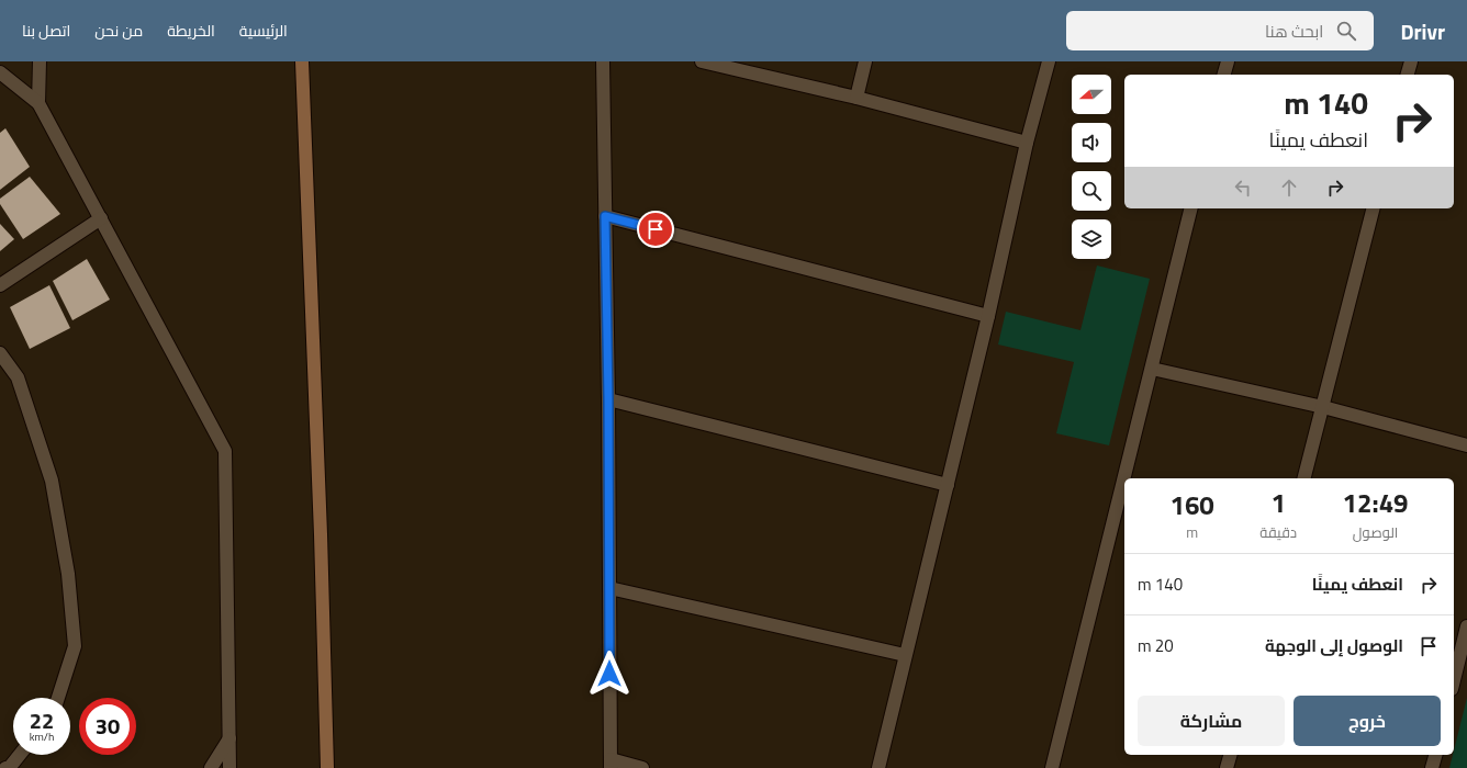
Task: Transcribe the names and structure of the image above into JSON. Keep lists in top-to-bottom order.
{
  "north": "left",
  "page": {
    "header": "Drivr",
    "search": "ابحث هنا",
    "nav": [
      "الرئيسية",
      "الخريطة",
      "من نحن",
      "اتصل بنا"
    ],
    "turn": ["140 m", "انعطف يمينًا"],
    "eta": [
      "12:49",
      "الوصول",
      "1",
      "دقيقة",
      "160",
      "m"
    ],
    "list": [
      {
        "name": "انعطف يمينًا",
        "value": "140 m"
      },
      {
        "name": "الوصول إلى الوجهة",
        "value": "20 m"
      }
    ],
    "buttons": ["خروج", "مشاركة"],
    "speed": "22 km/h",
    "limit": "30"
  }
}
